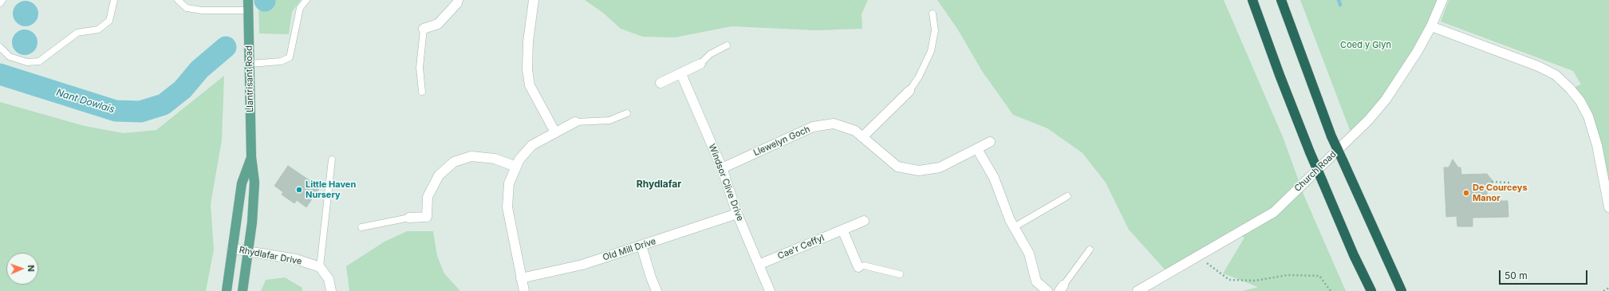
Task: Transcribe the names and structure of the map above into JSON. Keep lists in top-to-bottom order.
{
  "streets": {
    "main road": ["Llantrisant Road"],
    "street": [
      "Llewelyn Goch",
      "Church Road",
      "Windsor Clive Drive",
      "Cae'r Ceffyl",
      "Old Mill Drive",
      "Rhydlafar Drive"
    ]
  },
  "crossings": [
    ["Llantrisant Road", "Rhydlafar Drive"],
    ["Llewelyn Goch", "Windsor Clive Drive"],
    ["Windsor Clive Drive", "Cae'r Ceffyl"],
    ["Windsor Clive Drive", "Old Mill Drive"]
  ],
  "districts": ["Rhydlafar"],
  "water": ["Nant Dowlais"],
  "parks": ["Coed y Glyn"],
  "places": ["Little Haven Nursery", "De Courceys Manor"],
  "scale_bar": "50 m",
  "north": "right"
}
